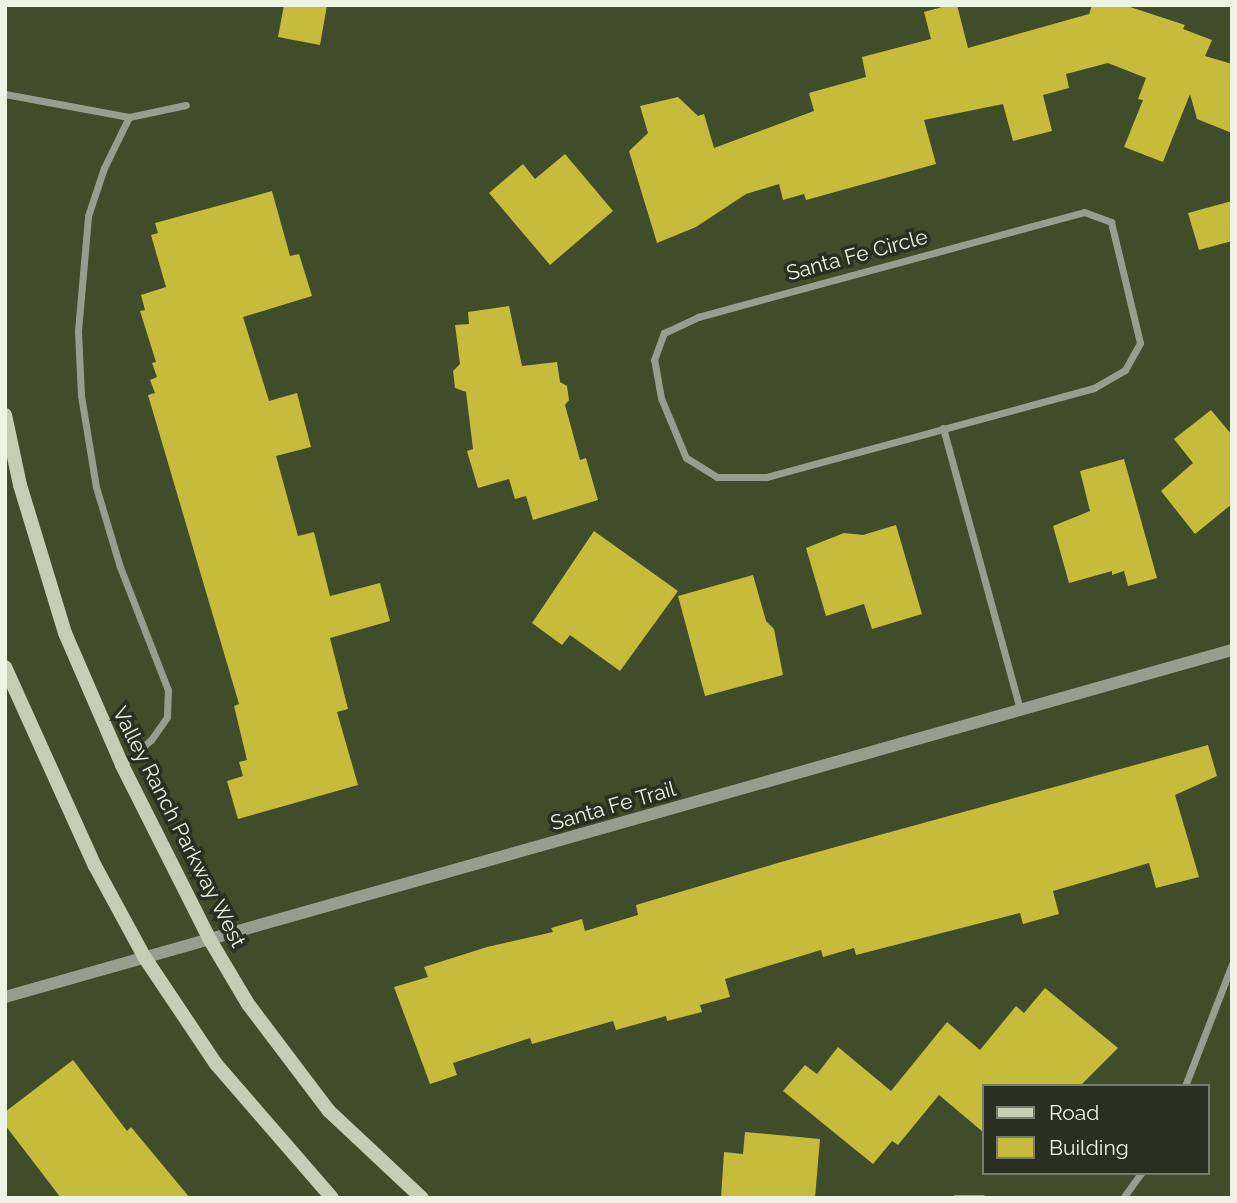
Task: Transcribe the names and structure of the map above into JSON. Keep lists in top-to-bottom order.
{
  "streets": {
    "main road": ["Valley Ranch Parkway West"],
    "street": ["Santa Fe Circle", "Santa Fe Trail"]
  },
  "crossings": [
    ["Santa Fe Trail", "Valley Ranch Parkway West"]
  ],
  "legend": ["Road", "Building"]
}
